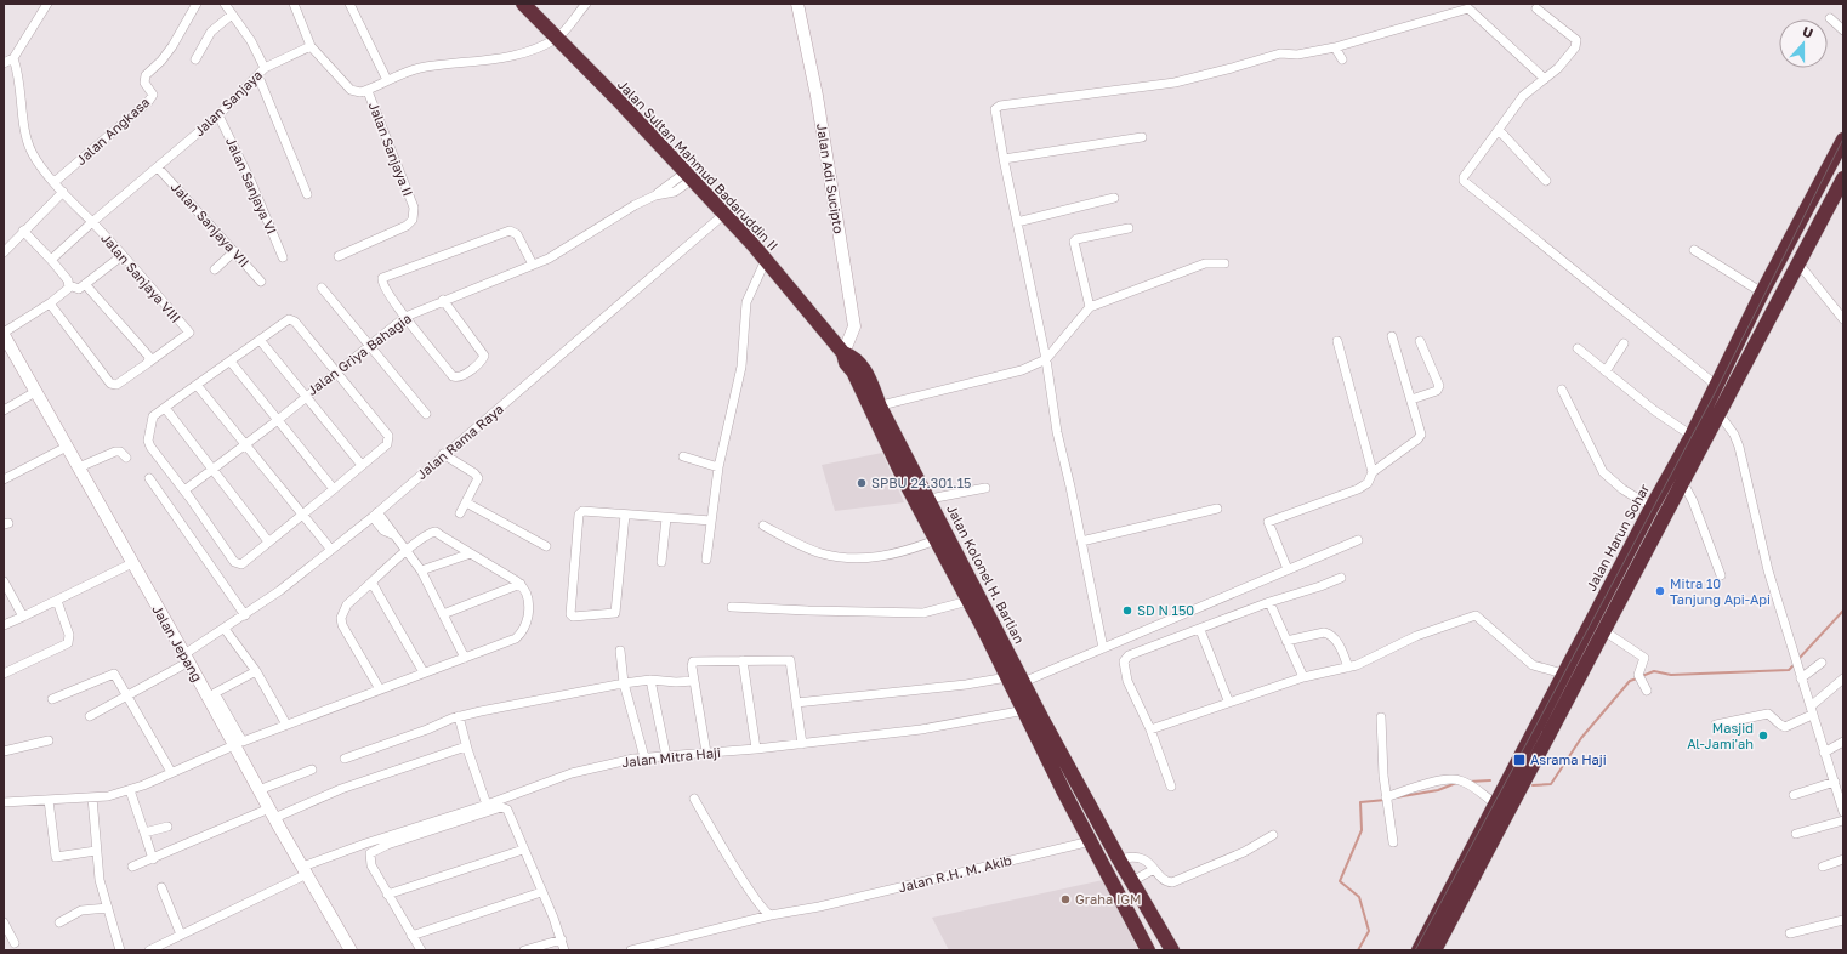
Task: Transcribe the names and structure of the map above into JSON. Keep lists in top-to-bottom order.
{
  "streets": {
    "highway": ["Jalan Sultan Mahmud Badaruddin II", "Jalan Harun Sohar", "Jalan Kolonel H. Barlian"],
    "street": [
      "Jalan Sanjaya",
      "Jalan Angkasa",
      "Jalan Sanjaya II",
      "Jalan Adi Sucipto",
      "Jalan Sanjaya VI",
      "Jalan Sanjaya VII",
      "Jalan Sanjaya VIII",
      "Jalan Griya Bahagia",
      "Jalan Rama Raya",
      "Jalan Jepang",
      "Jalan Mitra Haji",
      "Jalan R.H. M. Akib"
    ]
  },
  "crossings": [
    ["Jalan Sanjaya", "Jalan Sanjaya VI"],
    ["Jalan Sanjaya", "Jalan Sanjaya VII"],
    ["Jalan Sanjaya", "Jalan Sanjaya VIII"],
    ["Jalan Angkasa", "Jalan Sanjaya VIII"],
    ["Jalan Sultan Mahmud Badaruddin II", "Jalan Adi Sucipto"],
    ["Jalan Sultan Mahmud Badaruddin II", "Jalan Griya Bahagia"],
    ["Jalan Sultan Mahmud Badaruddin II", "Jalan Rama Raya"],
    ["Jalan Sultan Mahmud Badaruddin II", "Jalan Kolonel H. Barlian"],
    ["Jalan Adi Sucipto", "Jalan Kolonel H. Barlian"],
    ["Jalan Rama Raya", "Jalan Jepang"],
    ["Jalan Kolonel H. Barlian", "Jalan Mitra Haji"],
    ["Jalan Kolonel H. Barlian", "Jalan R.H. M. Akib"],
    ["Jalan Jepang", "Jalan Mitra Haji"]
  ],
  "places": {
    "other": [
      "SPBU 24.301.15",
      "Mitra 10 Tanjung Api-Api",
      "SD N 150",
      "Masjid Al-Jami'ah",
      "Graha IGM"
    ],
    "transit": ["Asrama Haji"]
  },
  "north": "top"
}
